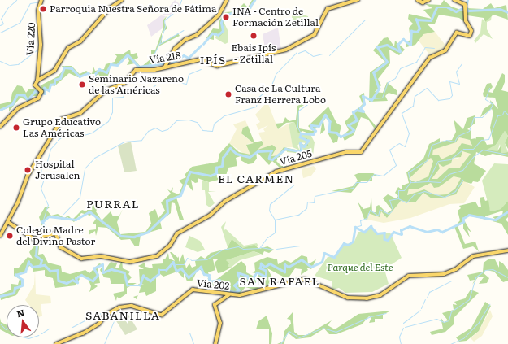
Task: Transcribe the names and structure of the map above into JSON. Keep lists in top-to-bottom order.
{
  "streets": {
    "main road": [
      "Vía 220",
      "Vía 218",
      "Vía 205",
      "Vía 202"
    ]
  },
  "crossings": [
    ["Vía 218", "Vía 205"]
  ],
  "districts": [
    "IPÍS",
    "EL CARMEN",
    "PURRAL",
    "SAN RAFAEL",
    "SABANILLA"
  ],
  "parks": ["Parque del Este"],
  "places": [
    "Parroquia Nuestra Señora de Fátima",
    "INA - Centro de Formación Zetillal",
    "Ebais Ipís - Zetillal",
    "Seminario Nazareno de las Américas",
    "Casa de La Cultura Franz Herrera Lobo",
    "Grupo Educativo Las Américas",
    "Hospital Jerusalen",
    "Colegio Madre del Divino Pastor"
  ],
  "north": "top"
}
